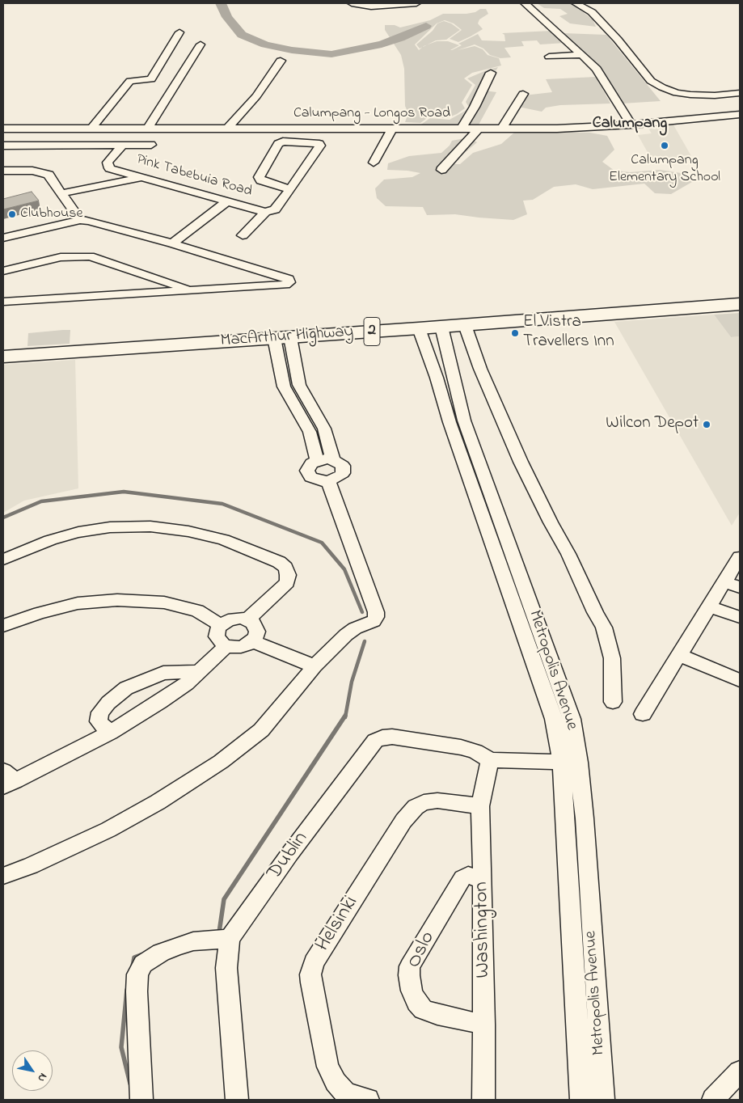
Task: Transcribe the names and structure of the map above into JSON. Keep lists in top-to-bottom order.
{
  "streets": {
    "highway": ["2", "MacArthur Highway"],
    "street": [
      "Calumpang - Longos Road",
      "Pink Tabebuia Road",
      "Metropolis Avenue",
      "Dublin",
      "Helsinki",
      "Washington",
      "Oslo"
    ]
  },
  "crossings": [
    ["MacArthur Highway", "Metropolis Avenue"],
    ["Dublin", "Washington"],
    ["Helsinki", "Washington"],
    ["Washington", "Oslo"]
  ],
  "districts": ["Calumpang"],
  "places": [
    "Calumpang Elementary School",
    "Clubhouse",
    "El Vistra Travellers Inn",
    "Wilcon Depot"
  ],
  "north": "bottom right"
}
